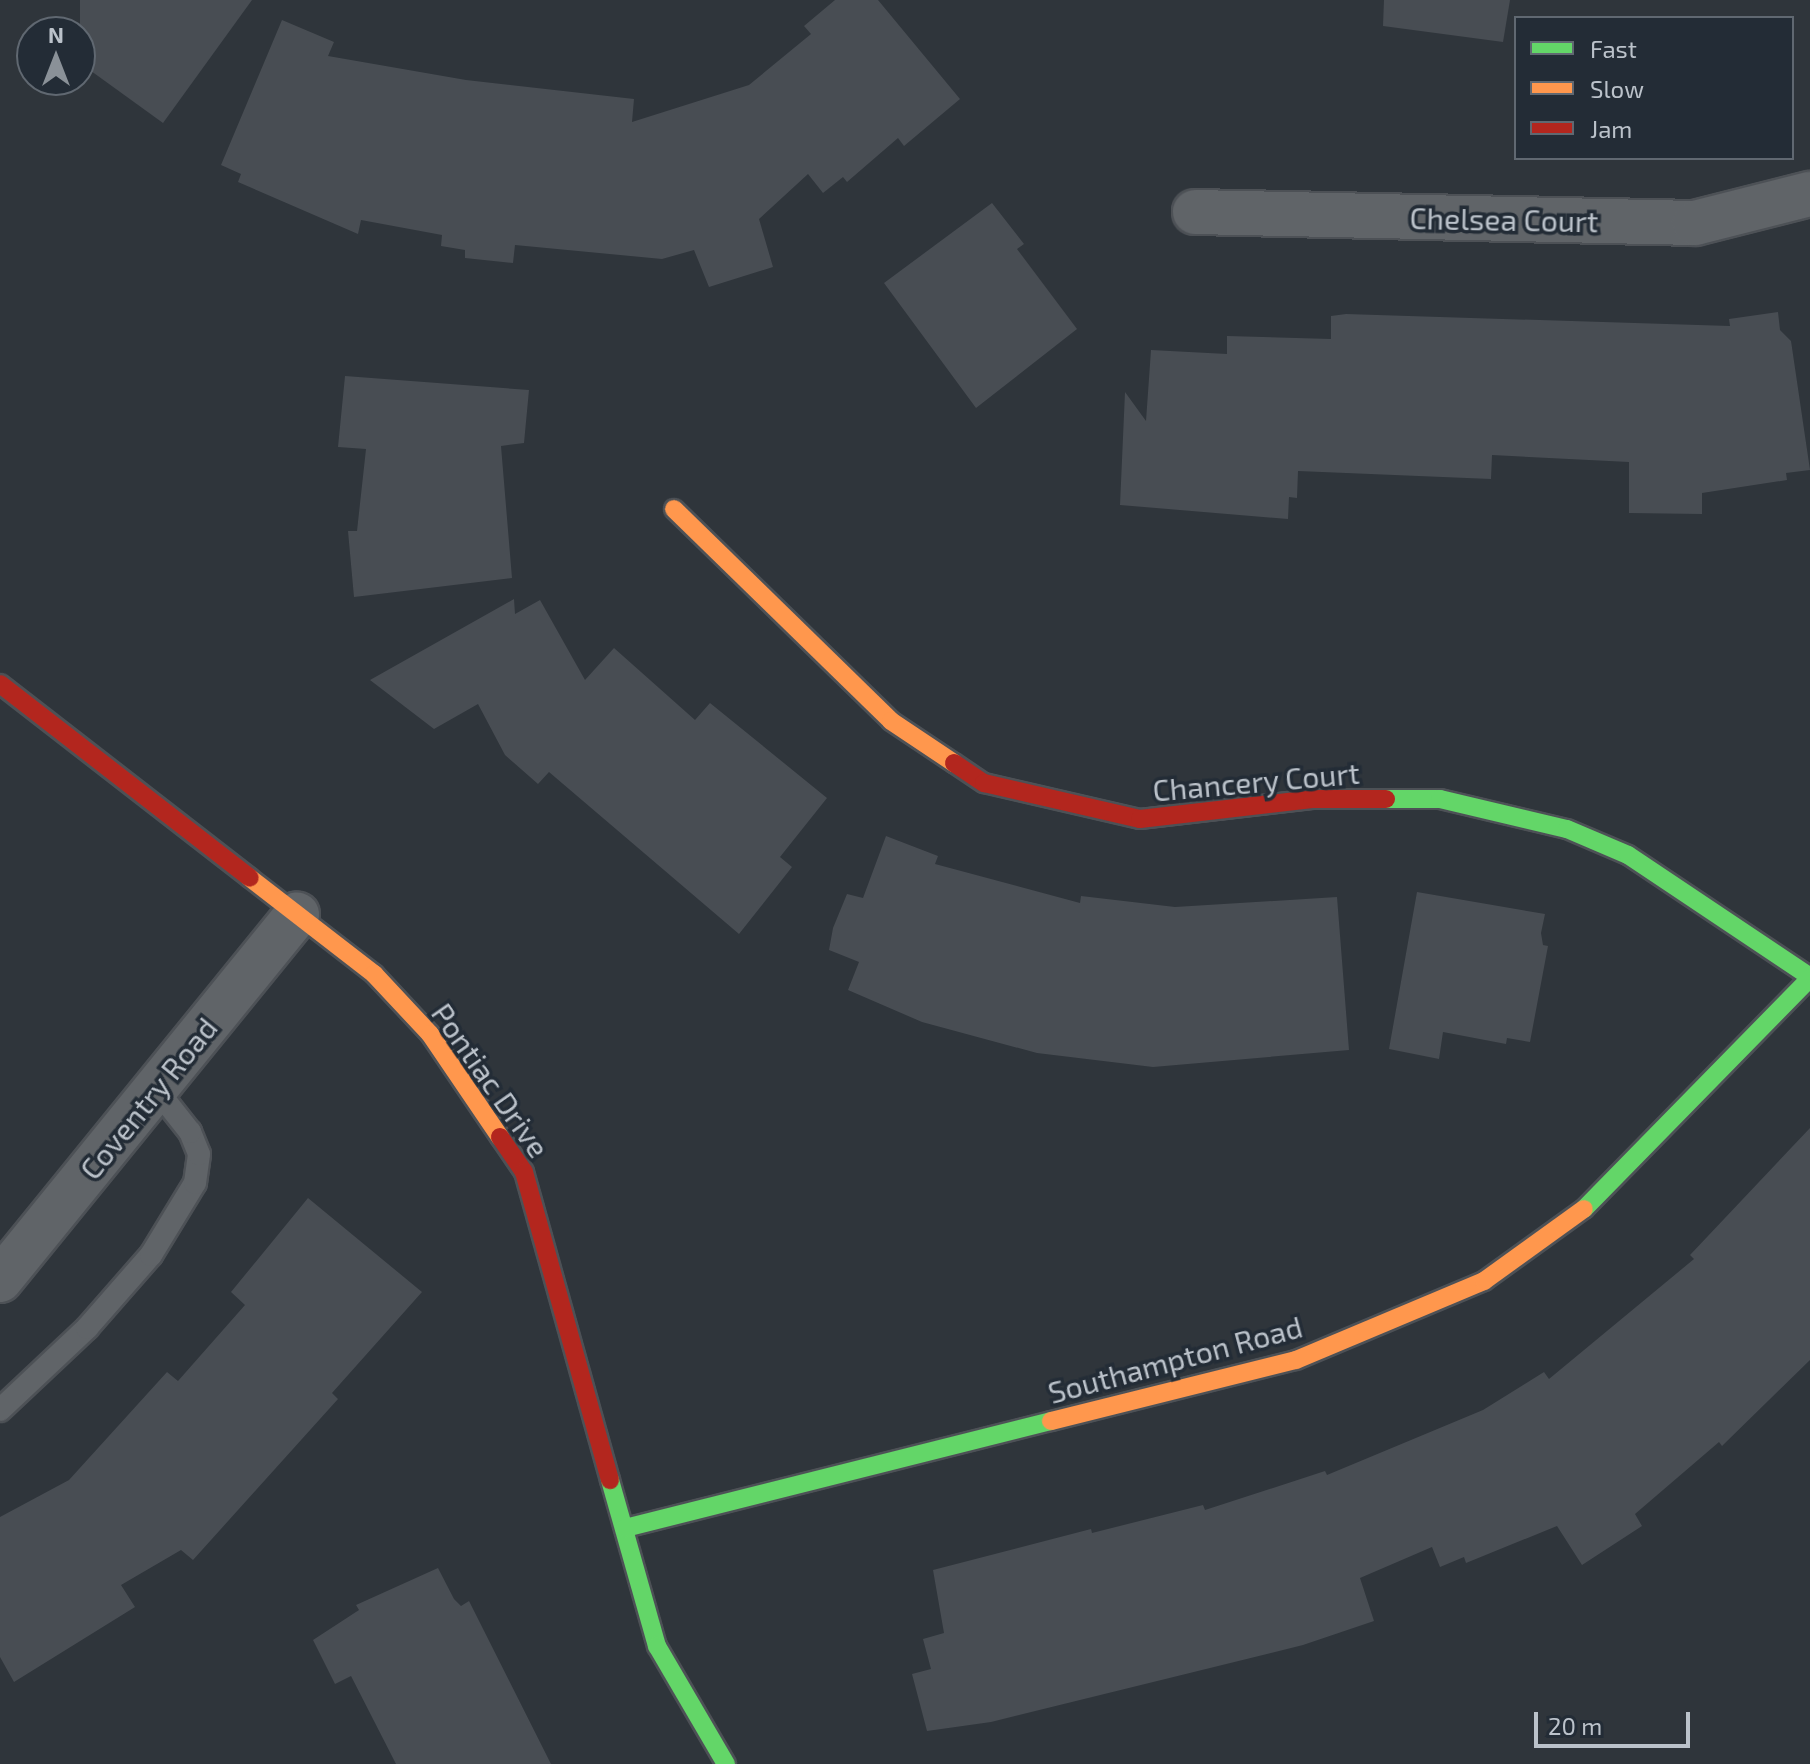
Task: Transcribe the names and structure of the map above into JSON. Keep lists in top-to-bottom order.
{
  "streets": {
    "street": [
      "Chelsea Court",
      "Chancery Court",
      "Pontiac Drive",
      "Coventry Road",
      "Southampton Road"
    ]
  },
  "crossings": [
    ["Chancery Court", "Southampton Road"],
    ["Pontiac Drive", "Coventry Road"],
    ["Pontiac Drive", "Southampton Road"]
  ],
  "legend": ["Fast", "Slow", "Jam"],
  "scale_bar": "20 m",
  "north": "top"
}
